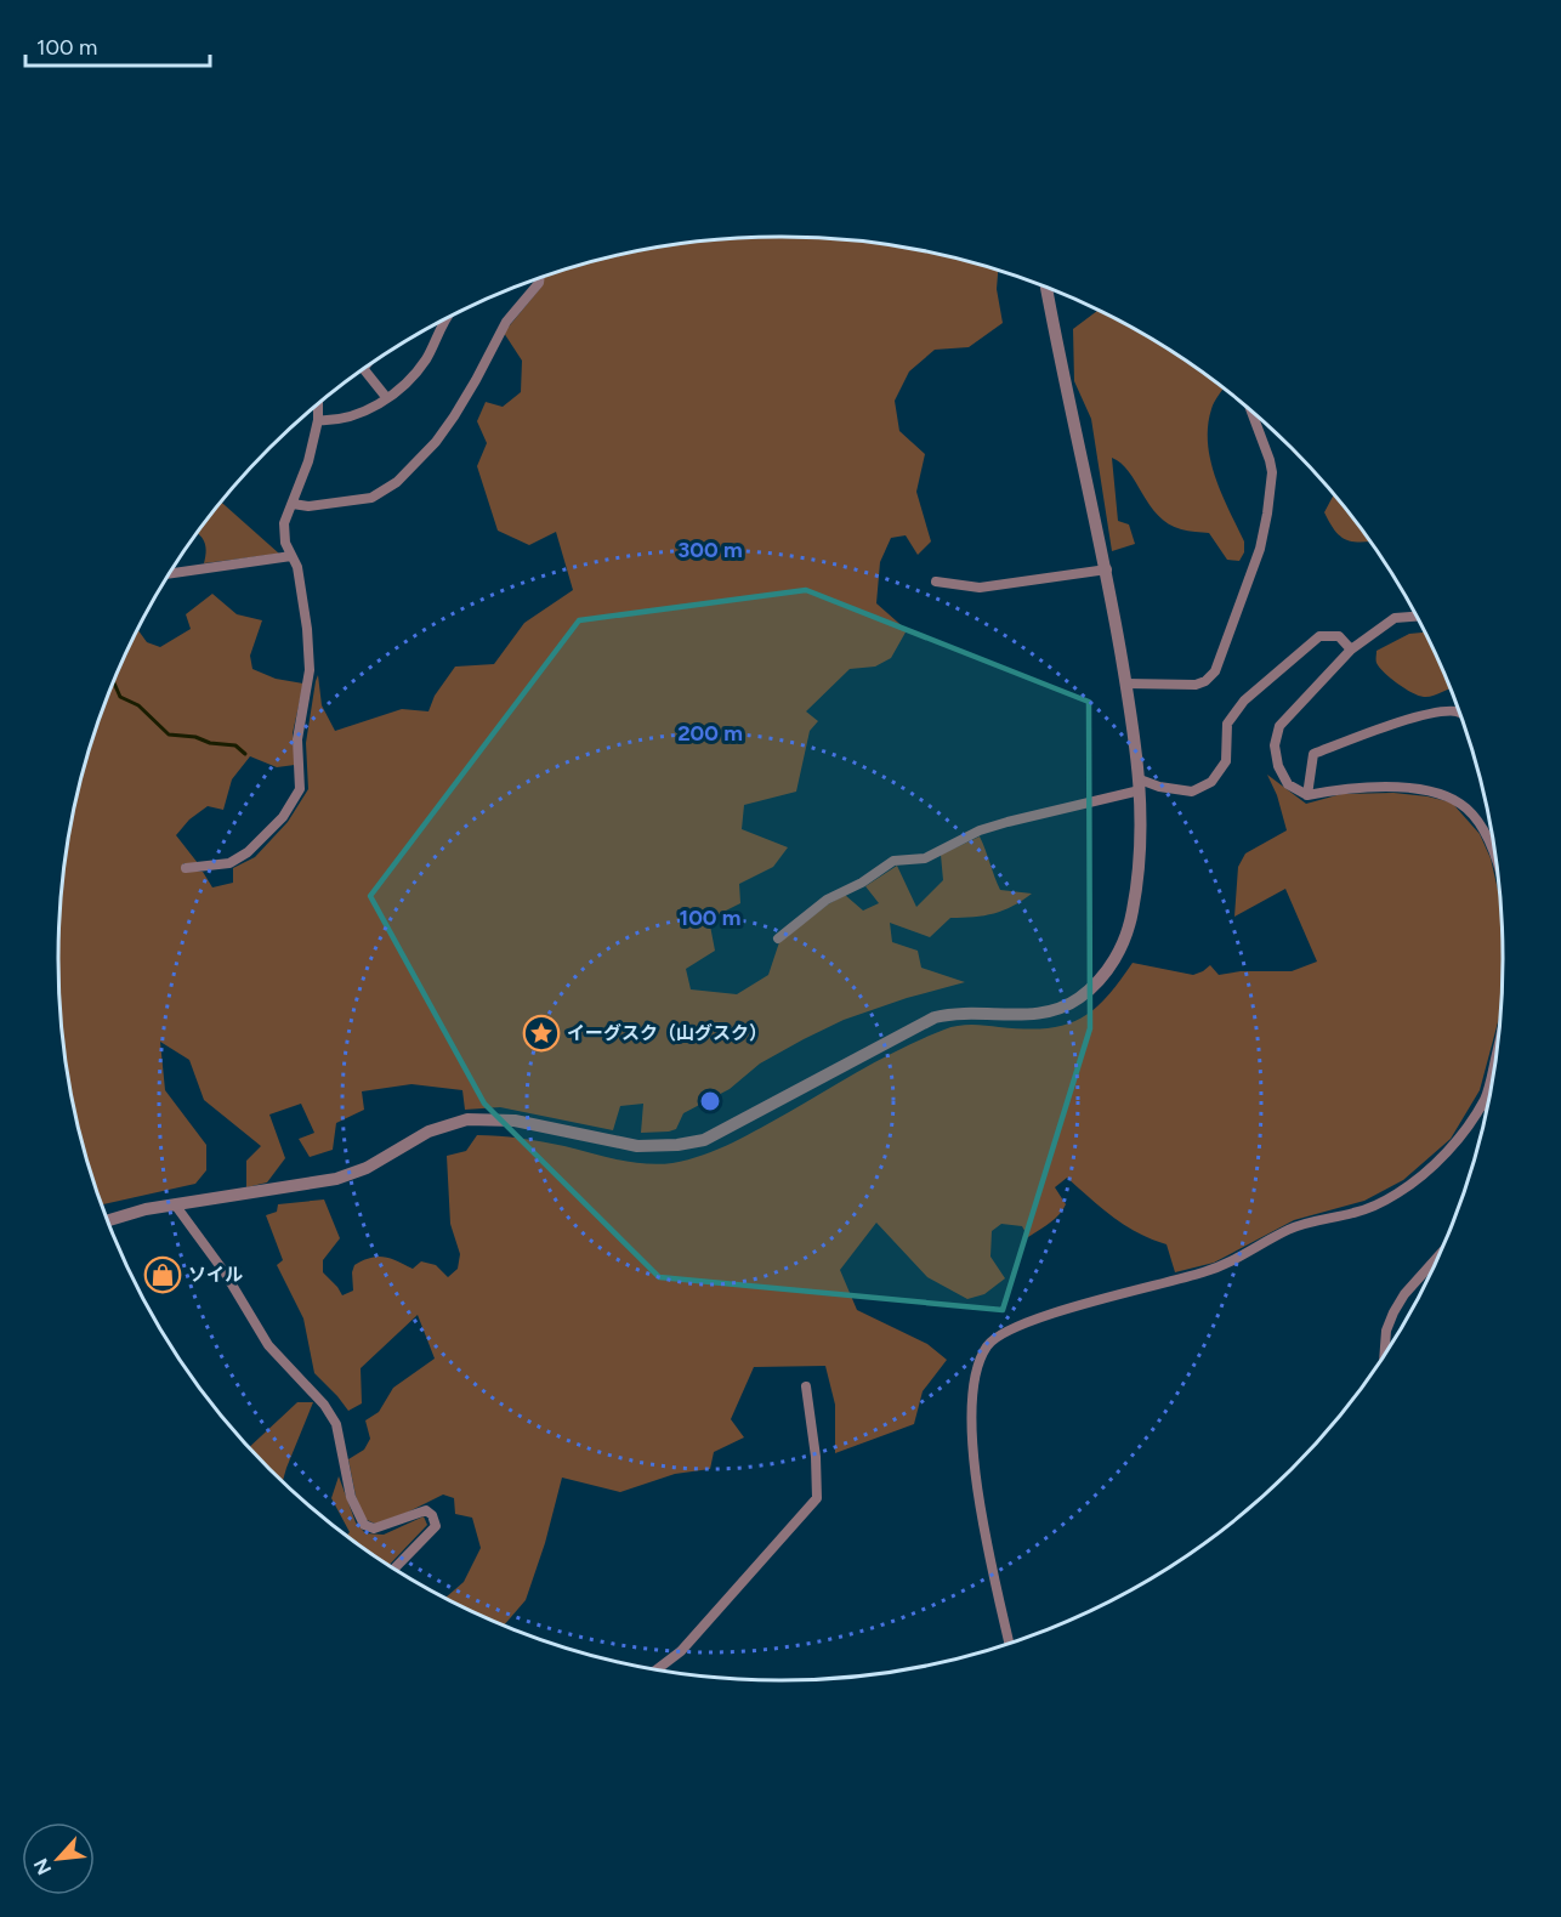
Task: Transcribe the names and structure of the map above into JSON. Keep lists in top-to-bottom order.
{
  "places": {
    "place": ["イーグスク（山グスク）"],
    "shop": ["ソイル"]
  },
  "scale_bar": "100 m",
  "north": "bottom left",
  "rings": ["300 m", "200 m", "100 m"]
}
